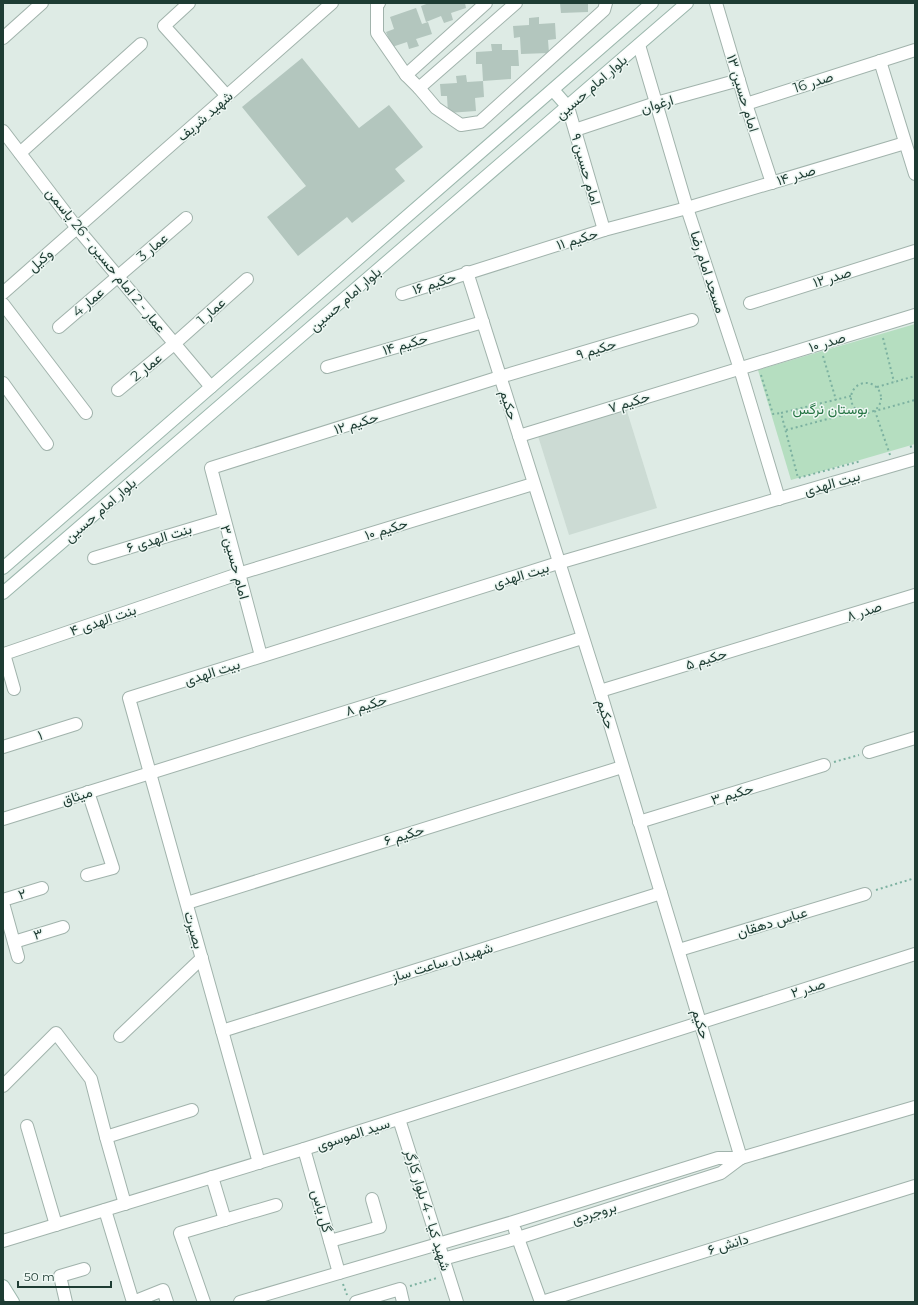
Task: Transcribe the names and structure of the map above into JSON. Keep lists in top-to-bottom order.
{
  "streets": {
    "street": [
      "صدر 16",
      "بلوار امام حسین",
      "امام حسین ۱۳",
      "ارغوان",
      "شهید شریف",
      "امام حسین ۹",
      "صدر ۱۴",
      "حکیم ۱۱",
      "عمار 3",
      "وکیل",
      "عمار - 2 امام حسین - 26 یاسمن",
      "مسجد امام رضا",
      "صدر ۱۲",
      "حکیم ۱۶",
      "عمار 4",
      "عمار 1",
      "صدر ۱۰",
      "حکیم ۱۴",
      "حکیم ۹",
      "عمار 2",
      "حکیم ۷",
      "حکیم",
      "حکیم ۱۲",
      "بیت الهدی",
      "حکیم ۱۰",
      "بنت الهدی ۶",
      "امام حسین ۳",
      "صدر ۸",
      "بنت الهدی ۴",
      "حکیم ۵",
      "حکیم ۸",
      "۱",
      "حکیم ۳",
      "میثاق",
      "حکیم ۶",
      "۲",
      "عباس دهقان",
      "بصیرت",
      "۳",
      "شهیدان ساعت ساز",
      "صدر ۲",
      "سید الموسوی",
      "شهید کیا - 4 بلوار کارگر",
      "گل یاس",
      "بروجردی",
      "دانش ۶"
    ]
  },
  "crossings": [
    ["صدر 16", "امام حسین ۱۳"],
    ["بلوار امام حسین", "امام حسین ۹"],
    ["بلوار امام حسین", "عمار - 2 امام حسین - 26 یاسمن"],
    ["بلوار امام حسین", "مسجد امام رضا"],
    ["امام حسین ۱۳", "ارغوان"],
    ["امام حسین ۱۳", "صدر ۱۴"],
    ["ارغوان", "امام حسین ۹"],
    ["ارغوان", "مسجد امام رضا"],
    ["شهید شریف", "وکیل"],
    ["شهید شریف", "عمار - 2 امام حسین - 26 یاسمن"],
    ["امام حسین ۹", "حکیم ۱۱"],
    ["صدر ۱۴", "حکیم ۱۱"],
    ["صدر ۱۴", "مسجد امام رضا"],
    ["حکیم ۱۱", "مسجد امام رضا"],
    ["حکیم ۱۱", "حکیم ۱۶"],
    ["حکیم ۱۱", "حکیم"],
    ["عمار 3", "عمار - 2 امام حسین - 26 یاسمن"],
    ["عمار 3", "عمار 4"],
    ["وکیل", "عمار - 2 امام حسین - 26 یاسمن"],
    ["عمار - 2 امام حسین - 26 یاسمن", "عمار 4"],
    ["عمار - 2 امام حسین - 26 یاسمن", "عمار 1"],
    ["عمار - 2 امام حسین - 26 یاسمن", "عمار 2"],
    ["مسجد امام رضا", "صدر ۱۰"],
    ["مسجد امام رضا", "حکیم ۷"],
    ["مسجد امام رضا", "بیت الهدی"],
    ["حکیم ۱۶", "حکیم"],
    ["عمار 1", "عمار 2"],
    ["صدر ۱۰", "حکیم ۷"],
    ["حکیم ۱۴", "حکیم"],
    ["حکیم ۹", "حکیم"],
    ["حکیم ۹", "حکیم ۱۲"],
    ["حکیم ۷", "حکیم"],
    ["حکیم", "حکیم ۱۲"],
    ["حکیم", "بیت الهدی"],
    ["حکیم", "حکیم ۱۰"],
    ["حکیم", "حکیم ۵"],
    ["حکیم", "حکیم ۸"],
    ["حکیم", "حکیم ۳"],
    ["حکیم", "حکیم ۶"],
    ["حکیم", "عباس دهقان"],
    ["حکیم", "شهیدان ساعت ساز"],
    ["حکیم", "صدر ۲"],
    ["حکیم", "سید الموسوی"],
    ["حکیم", "بروجردی"],
    ["حکیم ۱۲", "امام حسین ۳"],
    ["بیت الهدی", "امام حسین ۳"],
    ["بیت الهدی", "بصیرت"],
    ["حکیم ۱۰", "امام حسین ۳"],
    ["حکیم ۱۰", "بنت الهدی ۴"],
    ["بنت الهدی ۶", "امام حسین ۳"],
    ["امام حسین ۳", "بنت الهدی ۴"],
    ["صدر ۸", "حکیم ۵"],
    ["حکیم ۸", "میثاق"],
    ["حکیم ۸", "بصیرت"],
    ["میثاق", "بصیرت"],
    ["حکیم ۶", "بصیرت"],
    ["بصیرت", "شهیدان ساعت ساز"],
    ["بصیرت", "سید الموسوی"],
    ["صدر ۲", "سید الموسوی"],
    ["سید الموسوی", "شهید کیا - 4 بلوار کارگر"],
    ["سید الموسوی", "گل یاس"],
    ["شهید کیا - 4 بلوار کارگر", "بروجردی"],
    ["گل یاس", "بروجردی"],
    ["بروجردی", "دانش ۶"]
  ],
  "parks": ["بوستان نرگس"],
  "scale_bar": "50 m"
}
